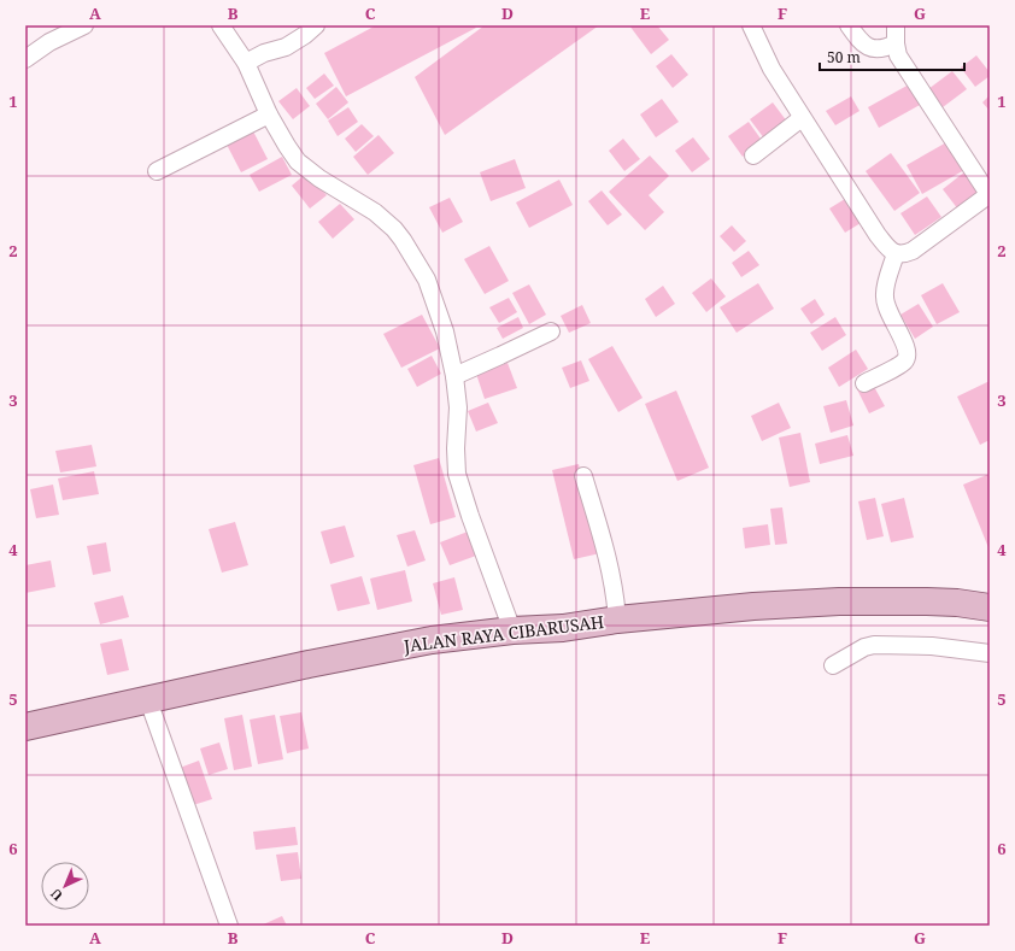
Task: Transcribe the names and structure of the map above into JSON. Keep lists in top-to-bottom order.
{
  "streets": {
    "main road": ["JALAN RAYA CIBARUSAH"]
  },
  "scale_bar": "50 m",
  "north": "bottom left",
  "grid": {
    "columns": [
      "A",
      "B",
      "C",
      "D",
      "E",
      "F",
      "G"
    ],
    "rows": [
      "1",
      "2",
      "3",
      "4",
      "5",
      "6"
    ]
  }
}
